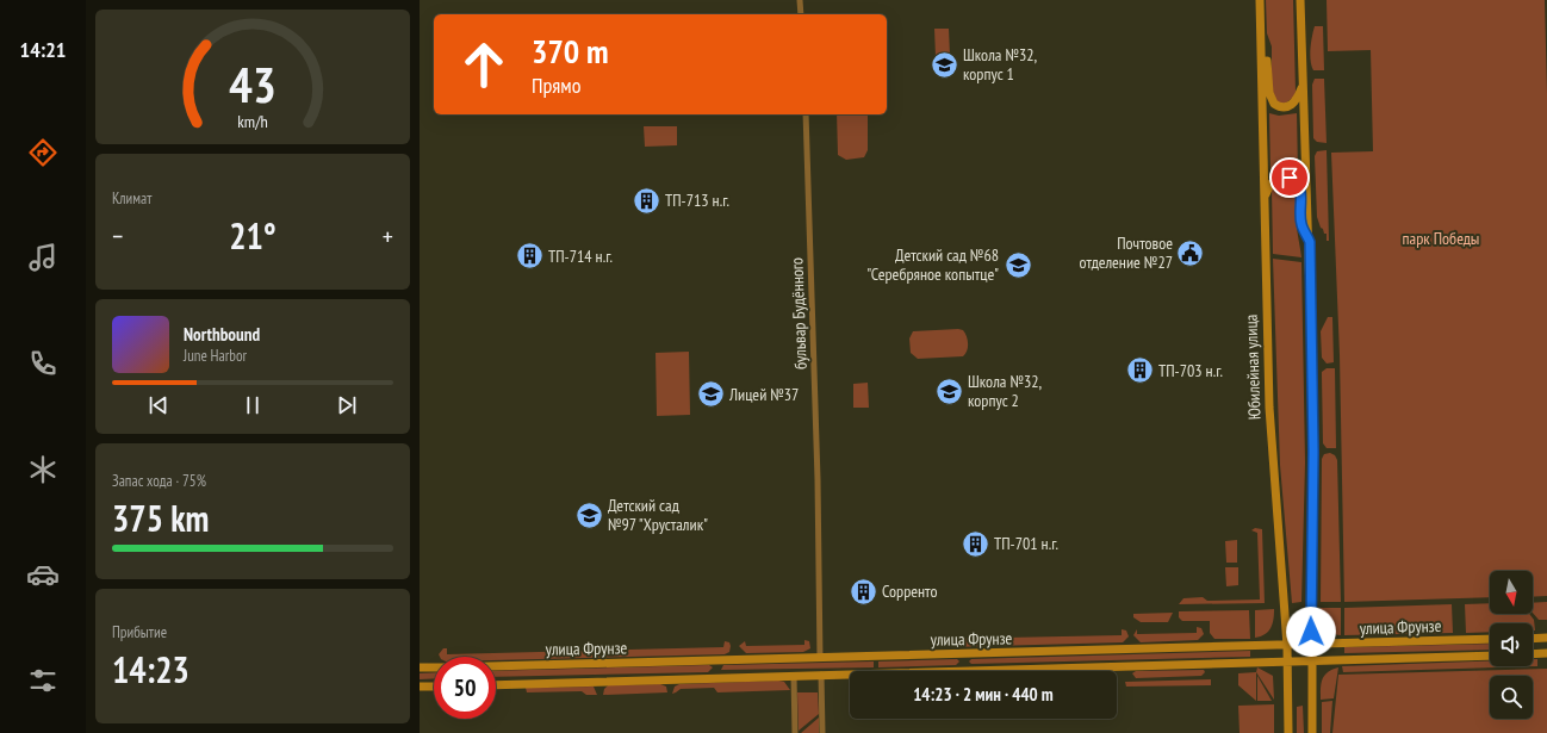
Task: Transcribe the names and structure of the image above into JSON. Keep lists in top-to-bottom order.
{
  "streets": {
    "main road": ["Юбилейная улица", "улица Фрунзе"],
    "street": ["бульвар Будённого"]
  },
  "crossings": [
    ["бульвар Будённого", "улица Фрунзе"],
    ["Юбилейная улица", "улица Фрунзе"]
  ],
  "parks": ["парк Победы"],
  "places": {
    "school or university": [
      "Школа №32, корпус 1",
      "Детский сад №68 \"Серебряное копытце\"",
      "Школа №32, корпус 2",
      "Лицей №37",
      "Детский сад №97 \"Хрусталик\""
    ],
    "building": [
      "ТП-713 н.г.",
      "ТП-714 н.г.",
      "ТП-703 н.г.",
      "ТП-701 н.г.",
      "Сорренто"
    ],
    "public building": ["Почтовое отделение №27"]
  },
  "north": "bottom",
  "page": {
    "tabs": "14:21",
    "turn": ["370 m", "Прямо"],
    "tile": [
      "Климат",
      ["Запас хода · 75%", "375 km"],
      ["Прибытие", "14:23"]
    ],
    "heat": ["−", "21°", "+"],
    "song": ["Northbound", "June Harbor"],
    "limit": "50",
    "trip": "14:23 · 2 мин · 440 m",
    "gauge": ["43", "km/h"]
  }
}
